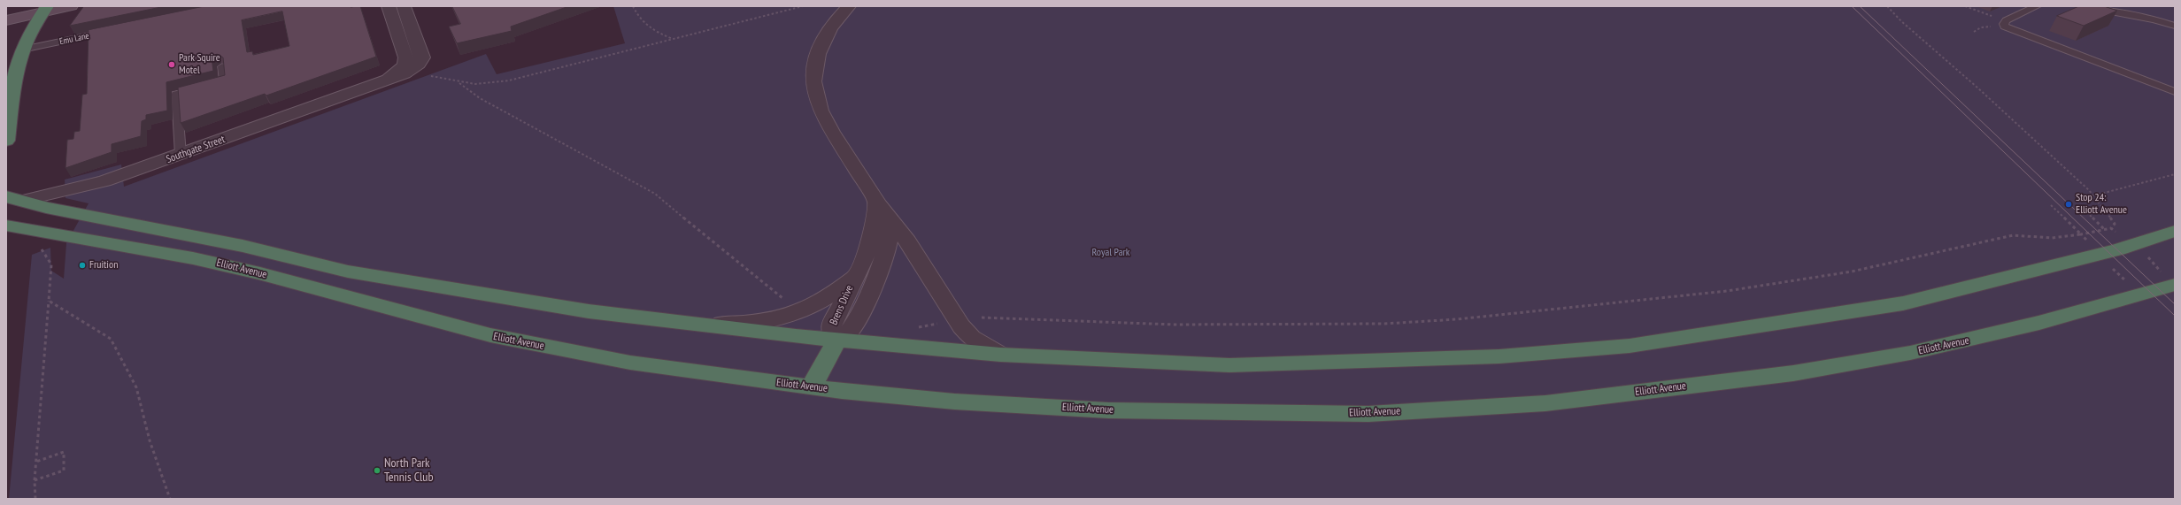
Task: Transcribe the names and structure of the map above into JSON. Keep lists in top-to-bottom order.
{
  "streets": {
    "highway": ["Elliott Avenue"],
    "street": ["Southgate Street", "Brens Drive"],
    "lane": ["Emu Lane"]
  },
  "crossings": [
    ["Southgate Street", "Elliott Avenue"],
    ["Elliott Avenue", "Brens Drive"]
  ],
  "parks": ["Royal Park"],
  "places": [
    "Park Squire Motel",
    "Stop 24: Elliott Avenue",
    "Fruition",
    "North Park Tennis Club"
  ]
}
